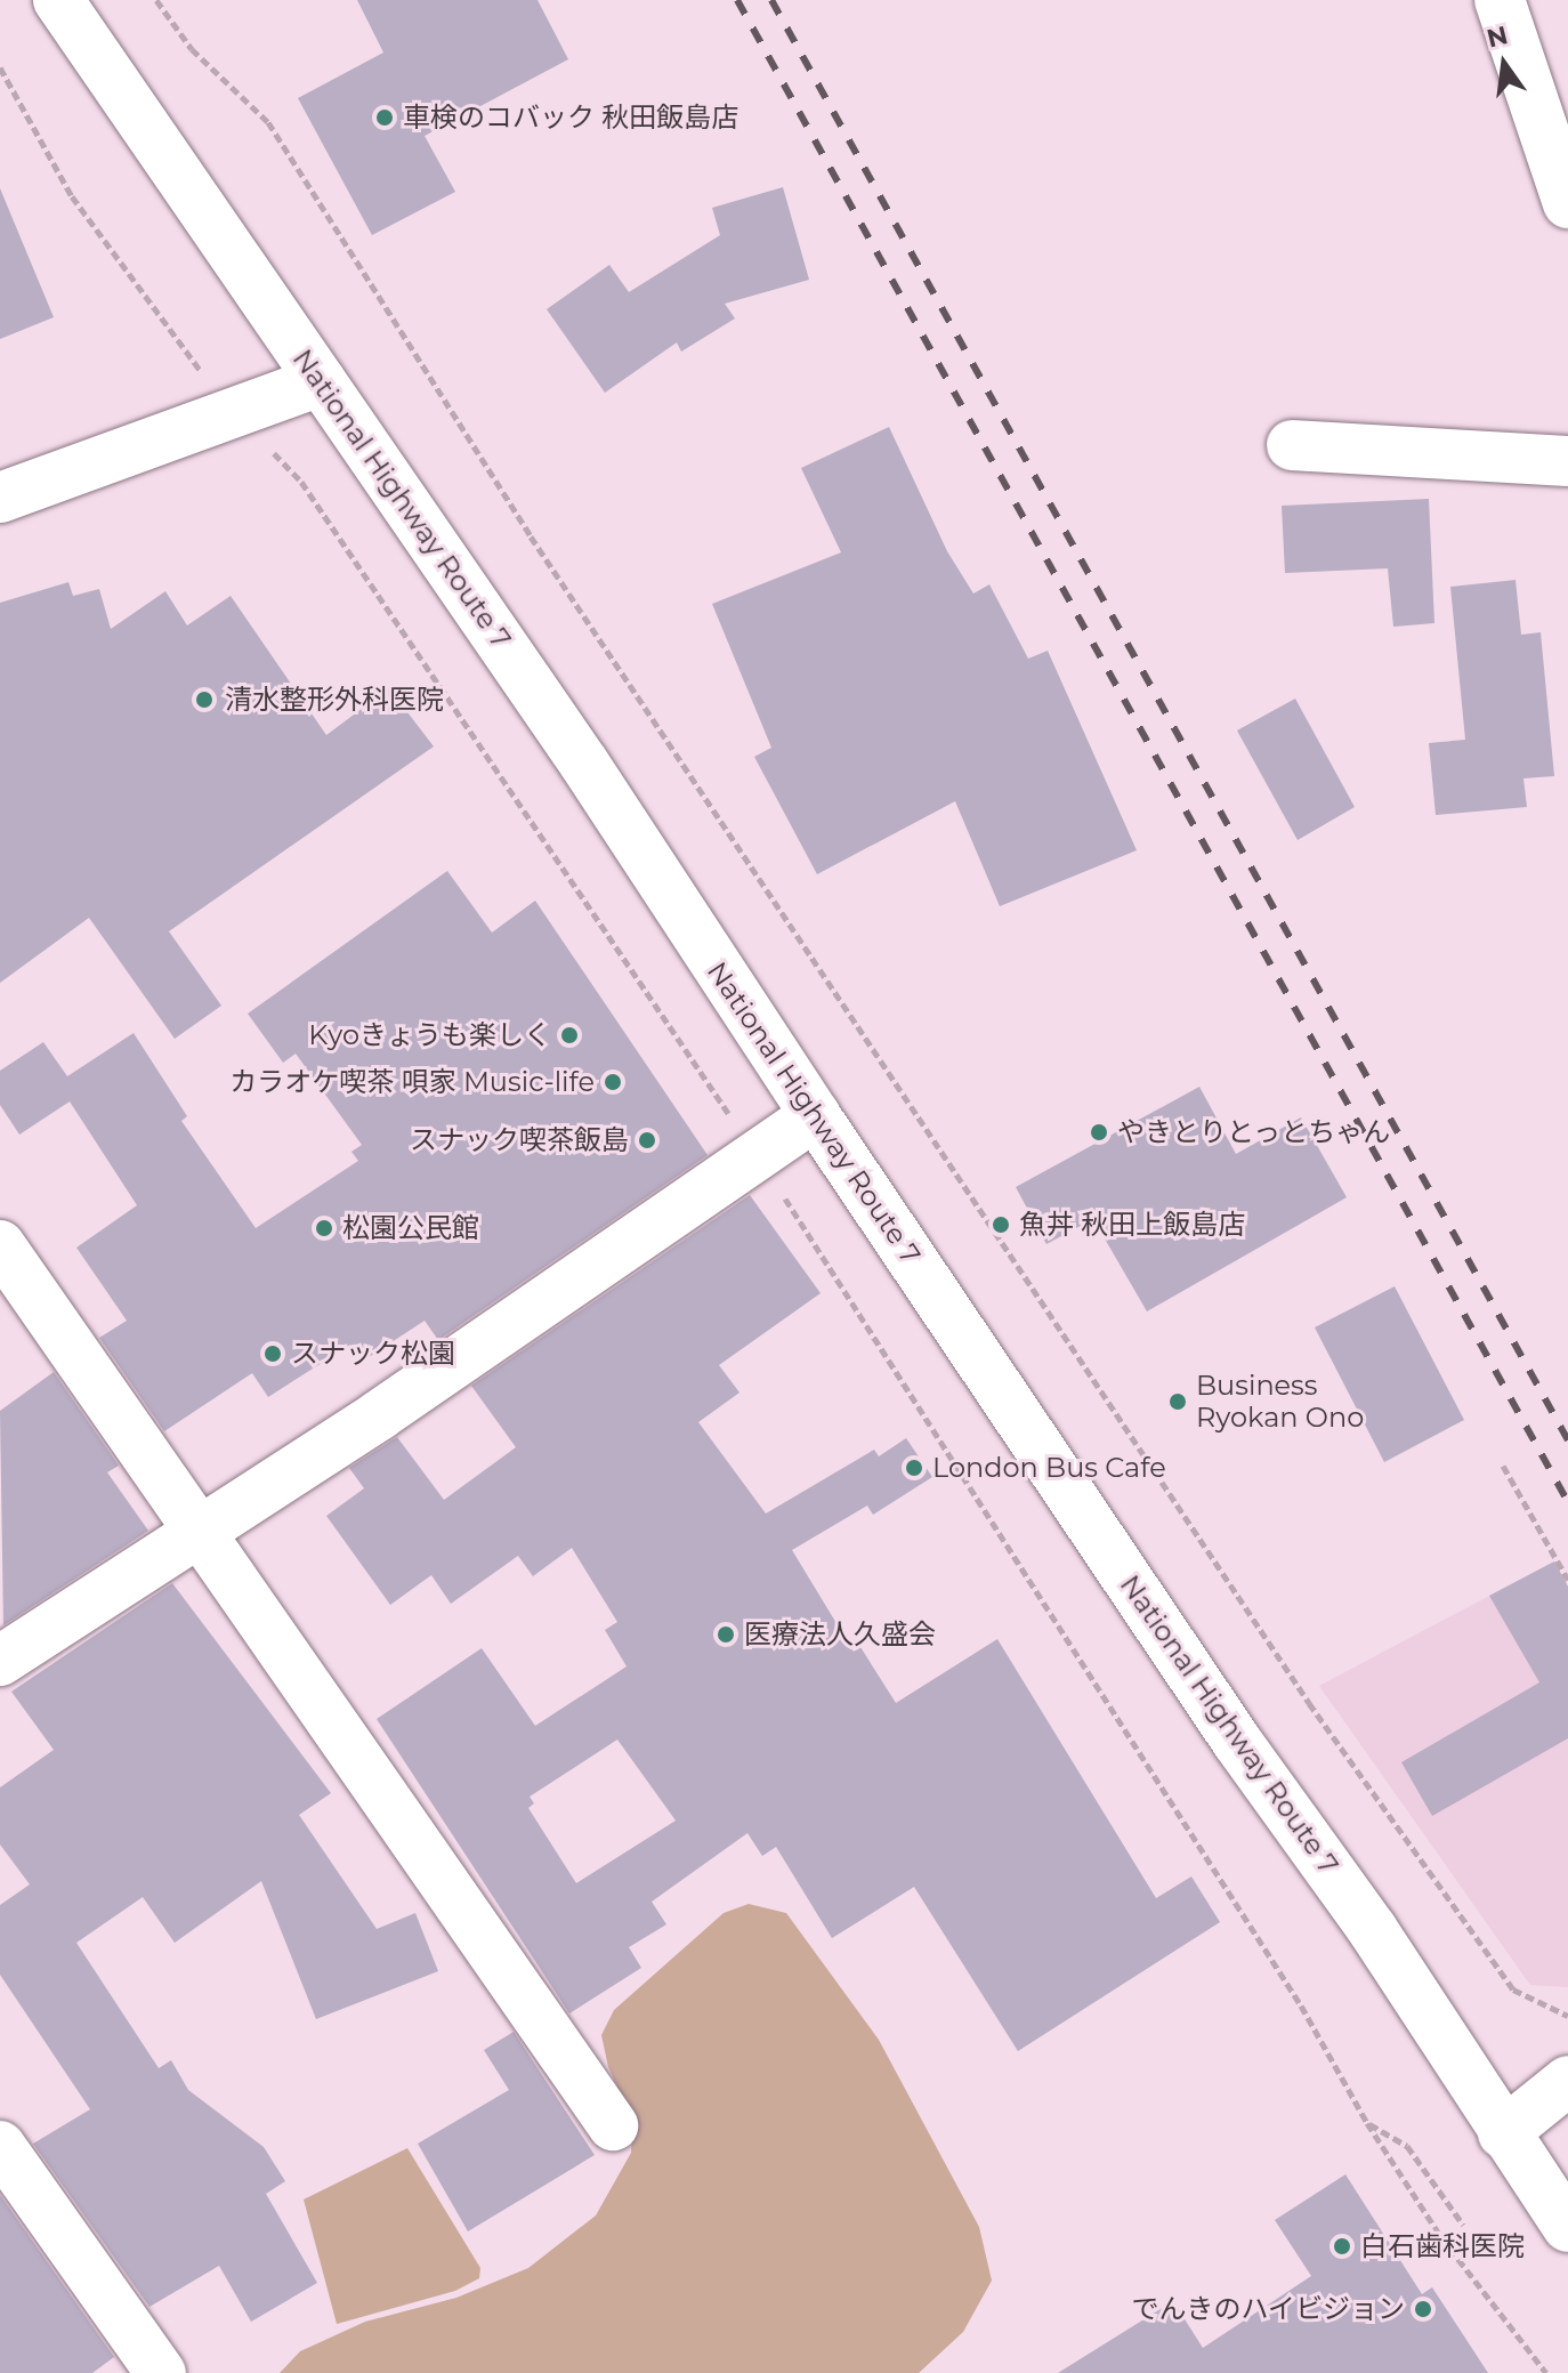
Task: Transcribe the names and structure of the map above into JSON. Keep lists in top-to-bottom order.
{
  "streets": {
    "main road": ["National Highway Route 7"]
  },
  "places": [
    "車検のコバック 秋田飯島店",
    "清水整形外科医院",
    "Kyoきょうも楽しく",
    "カラオケ喫茶 唄家 Music-life",
    "やきとりとっとちゃん",
    "スナック喫茶飯島",
    "魚丼 秋田上飯島店",
    "松園公民館",
    "スナック松園",
    "Business Ryokan Ono",
    "London Bus Cafe",
    "医療法人久盛会",
    "白石歯科医院",
    "でんきのハイビジョン"
  ],
  "north": "top"
}
